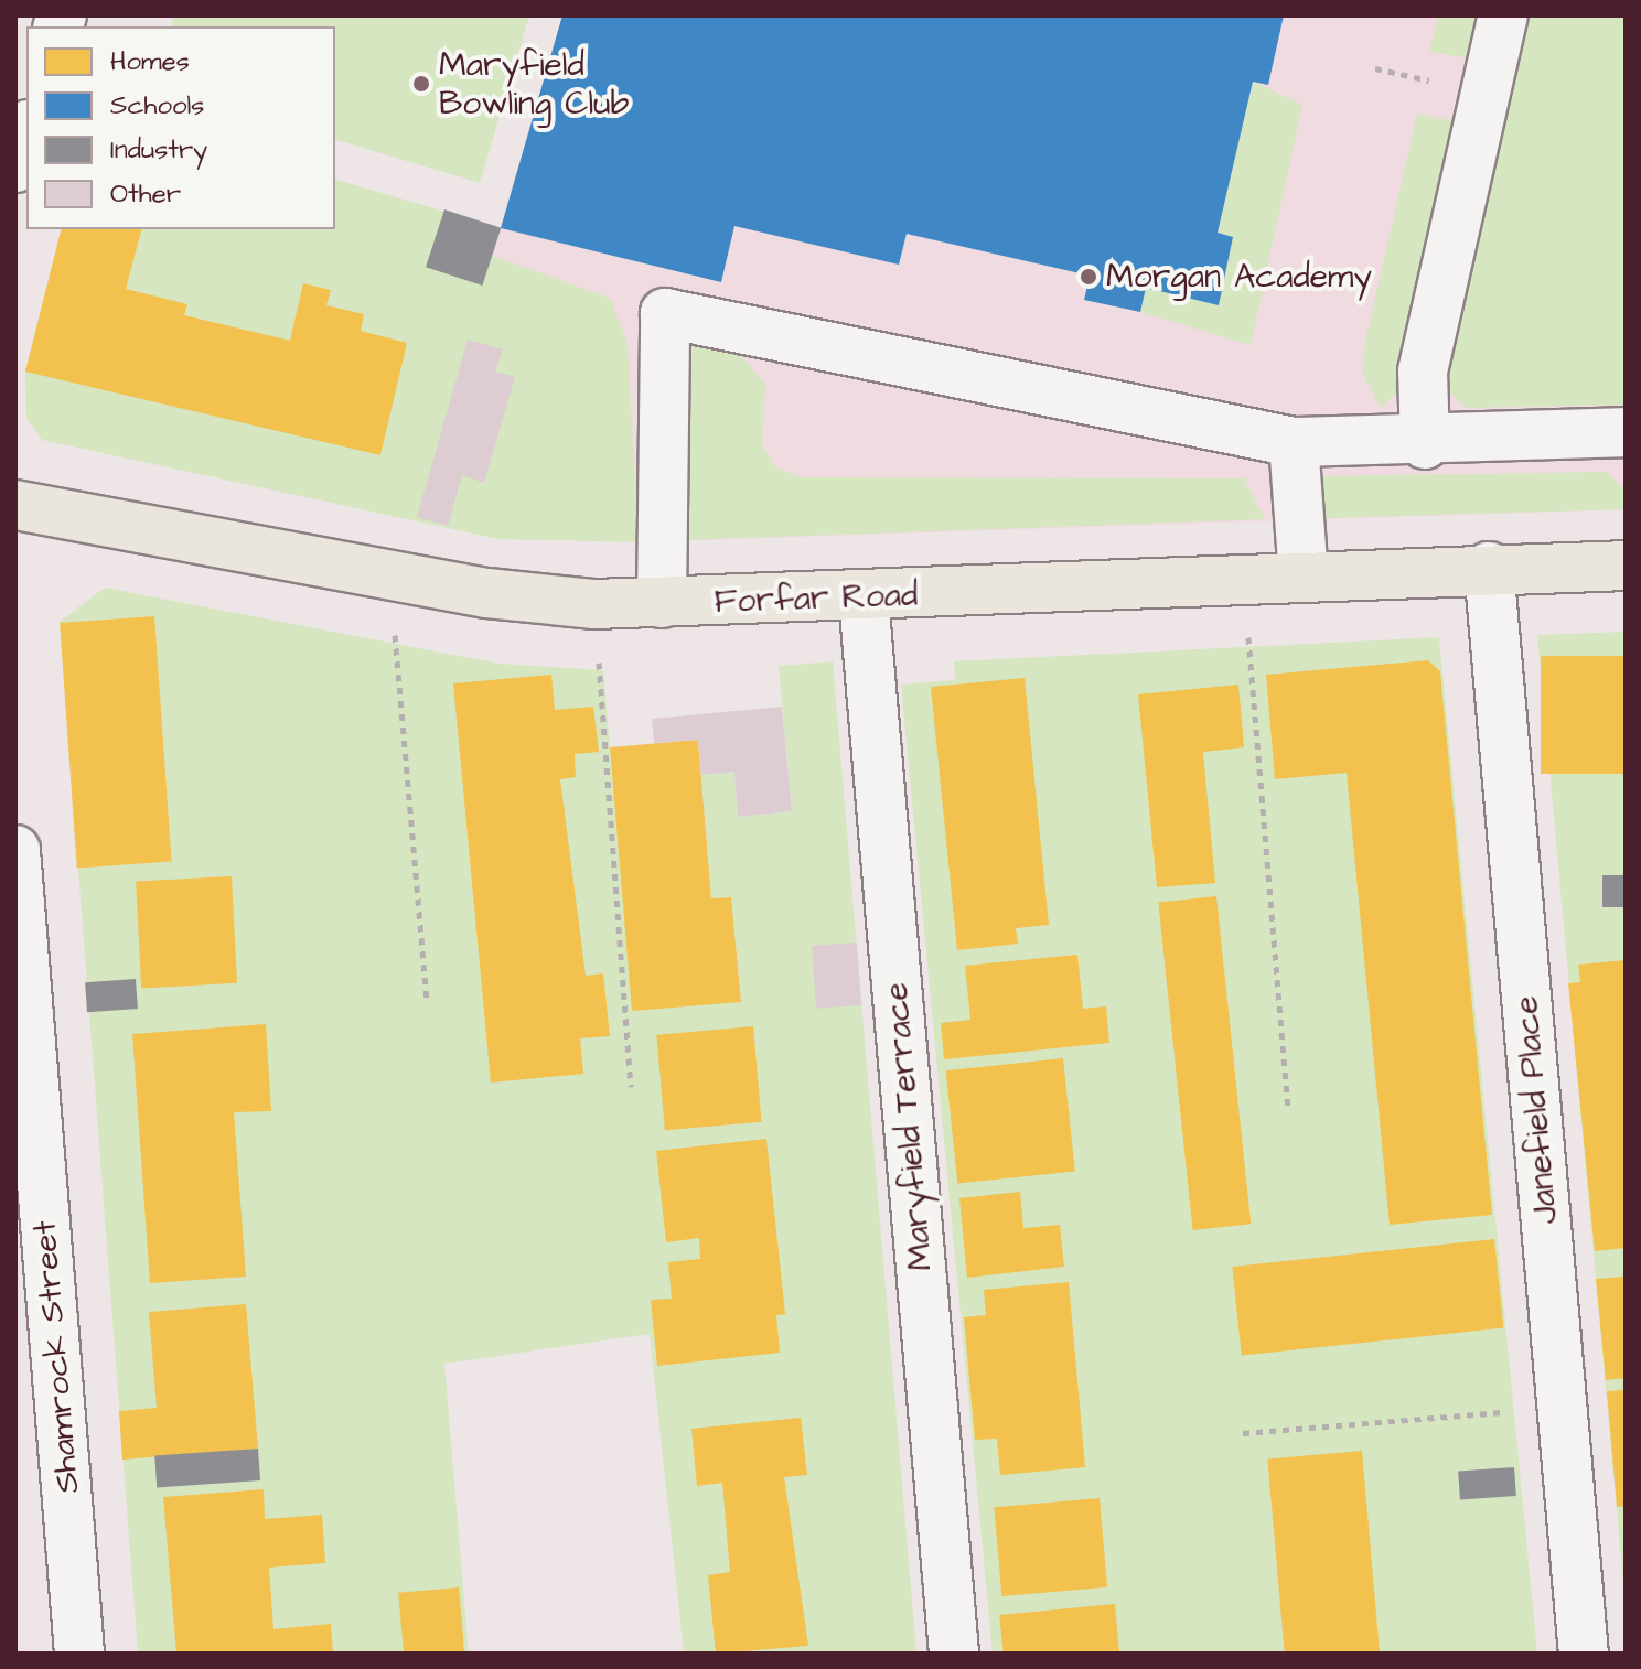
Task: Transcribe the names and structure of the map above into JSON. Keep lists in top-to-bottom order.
{
  "streets": {
    "main road": ["Forfar Road"],
    "street": ["Janefield Place", "Maryfield Terrace", "Shamrock Street"]
  },
  "crossings": [
    ["Forfar Road", "Janefield Place"],
    ["Forfar Road", "Maryfield Terrace"]
  ],
  "places": ["Maryfield Bowling Club", "Morgan Academy"],
  "legend": [
    "Homes",
    "Schools",
    "Industry",
    "Other"
  ]
}
